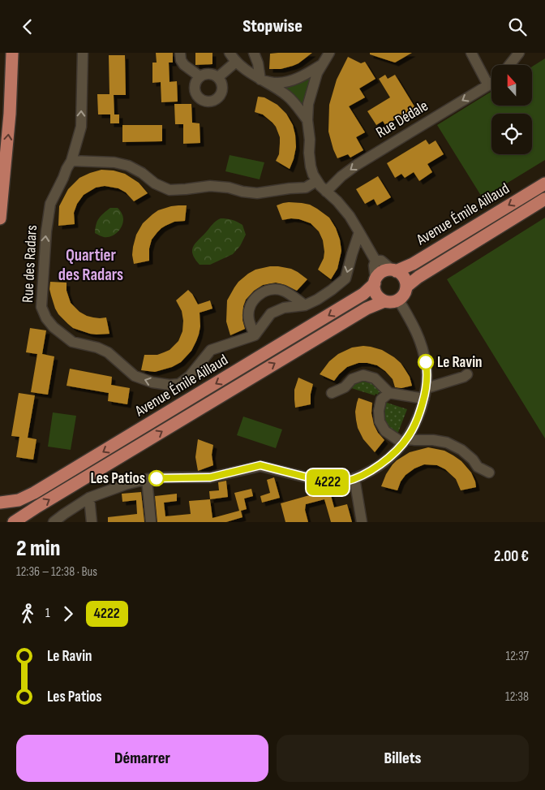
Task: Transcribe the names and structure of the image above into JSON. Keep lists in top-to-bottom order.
{
  "streets": {
    "main road": ["Avenue Émile Aillaud"],
    "street": ["Rue Dédale", "Rue des Radars"]
  },
  "one_way": ["Rue Dédale"],
  "districts": ["Quartier des Radars"],
  "places": ["Le Ravin", "Les Patios"],
  "lines": ["bus line 4222"],
  "north": "top",
  "page": {
    "header": "Stopwise",
    "on_map": "4222",
    "heading": ["2 min", "12:36 – 12:38 · Bus", "2.00 €"],
    "legs": ["1", "4222"],
    "list": [
      {
        "name": "Le Ravin",
        "value": "12:37"
      },
      {
        "name": "Les Patios",
        "value": "12:38"
      }
    ],
    "buttons": ["Démarrer", "Billets"]
  }
}
